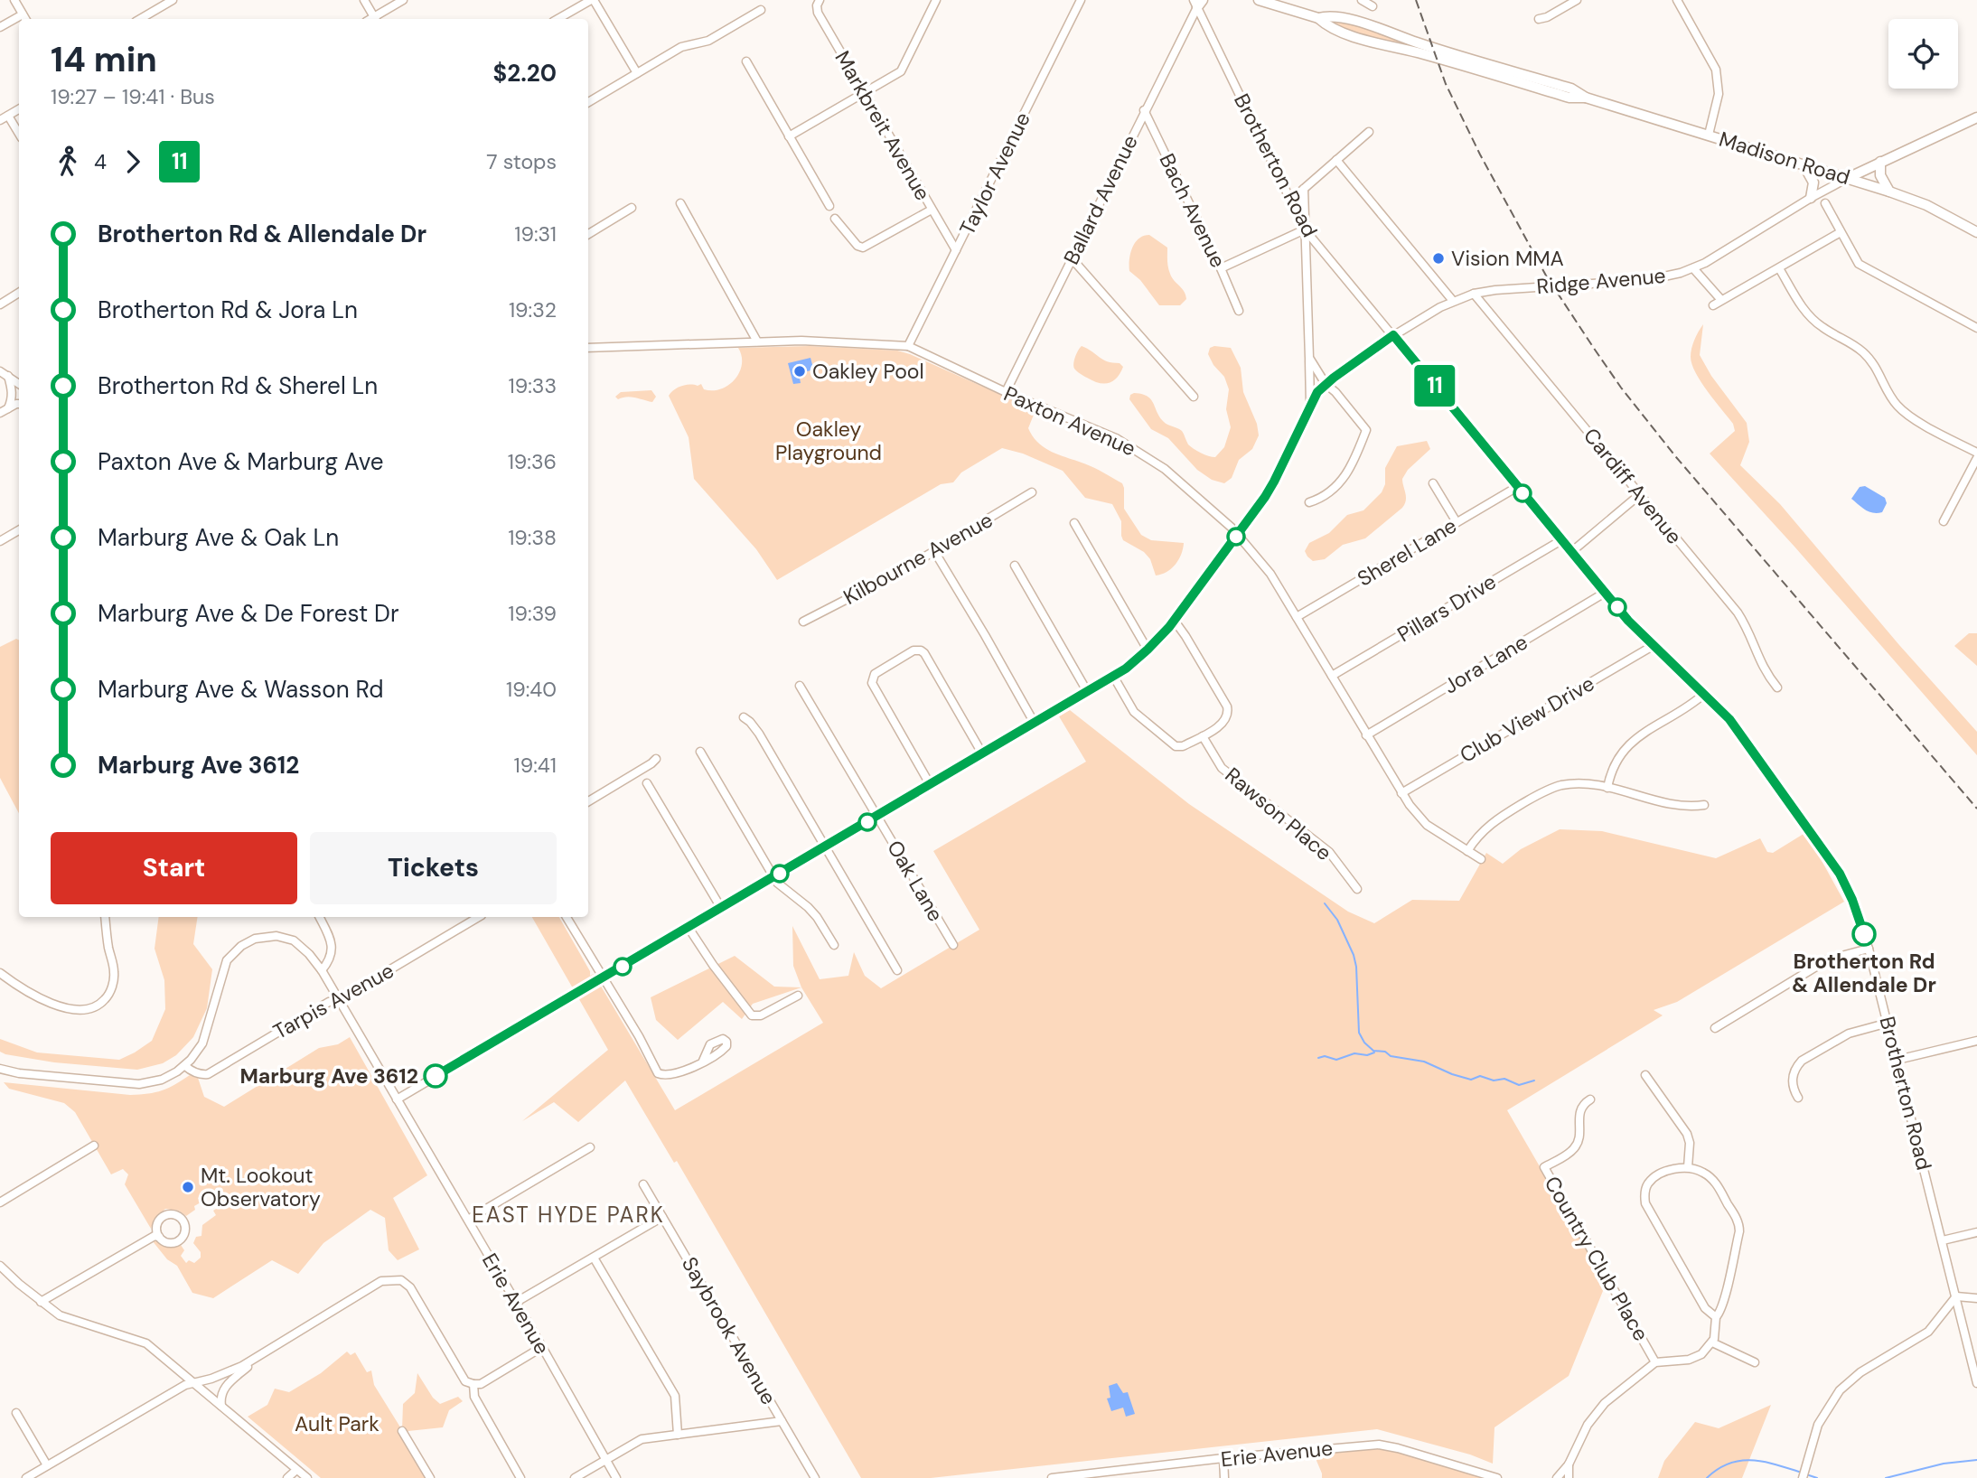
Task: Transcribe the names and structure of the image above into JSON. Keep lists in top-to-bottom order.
{
  "streets": {
    "main road": ["Madison Road", "Ridge Avenue"],
    "street": [
      "Markbreit Avenue",
      "Brotherton Road",
      "Taylor Avenue",
      "Ballard Avenue",
      "Bach Avenue",
      "Paxton Avenue",
      "Cardiff Avenue",
      "Sherel Lane",
      "Kilbourne Avenue",
      "Pillars Drive",
      "Jora Lane",
      "Club View Drive",
      "Rawson Place",
      "Oak Lane",
      "Tarpis Avenue",
      "Country Club Place",
      "Erie Avenue",
      "Saybrook Avenue"
    ]
  },
  "crossings": [
    ["Markbreit Avenue", "Taylor Avenue"],
    ["Madison Road", "Ridge Avenue"],
    ["Brotherton Road", "Ballard Avenue"],
    ["Brotherton Road", "Ridge Avenue"],
    ["Brotherton Road", "Sherel Lane"],
    ["Brotherton Road", "Pillars Drive"],
    ["Brotherton Road", "Jora Lane"],
    ["Brotherton Road", "Club View Drive"],
    ["Taylor Avenue", "Paxton Avenue"],
    ["Ballard Avenue", "Bach Avenue"],
    ["Ballard Avenue", "Paxton Avenue"],
    ["Ridge Avenue", "Cardiff Avenue"],
    ["Paxton Avenue", "Sherel Lane"],
    ["Paxton Avenue", "Pillars Drive"],
    ["Paxton Avenue", "Jora Lane"],
    ["Paxton Avenue", "Club View Drive"],
    ["Tarpis Avenue", "Erie Avenue"]
  ],
  "districts": ["EAST HYDE PARK"],
  "parks": ["Oakley Playground", "Ault Park"],
  "places": [
    "Vision MMA",
    "Oakley Pool",
    "Brotherton Rd & Allendale Dr",
    "Marburg Ave 3612",
    "Mt. Lookout Observatory"
  ],
  "lines": ["bus line 11"],
  "page": {
    "on_map": "11",
    "heading": ["14 min", "19:27 – 19:41 · Bus", "$2.20"],
    "legs": ["4", "11", "7 stops"],
    "list": [
      {
        "name": "Brotherton Rd & Allendale Dr",
        "value": "19:31"
      },
      {
        "name": "Brotherton Rd & Jora Ln",
        "value": "19:32"
      },
      {
        "name": "Brotherton Rd & Sherel Ln",
        "value": "19:33"
      },
      {
        "name": "Paxton Ave & Marburg Ave",
        "value": "19:36"
      },
      {
        "name": "Marburg Ave & Oak Ln",
        "value": "19:38"
      },
      {
        "name": "Marburg Ave & De Forest Dr",
        "value": "19:39"
      },
      {
        "name": "Marburg Ave & Wasson Rd",
        "value": "19:40"
      },
      {
        "name": "Marburg Ave 3612",
        "value": "19:41"
      }
    ],
    "buttons": ["Start", "Tickets"]
  }
}
